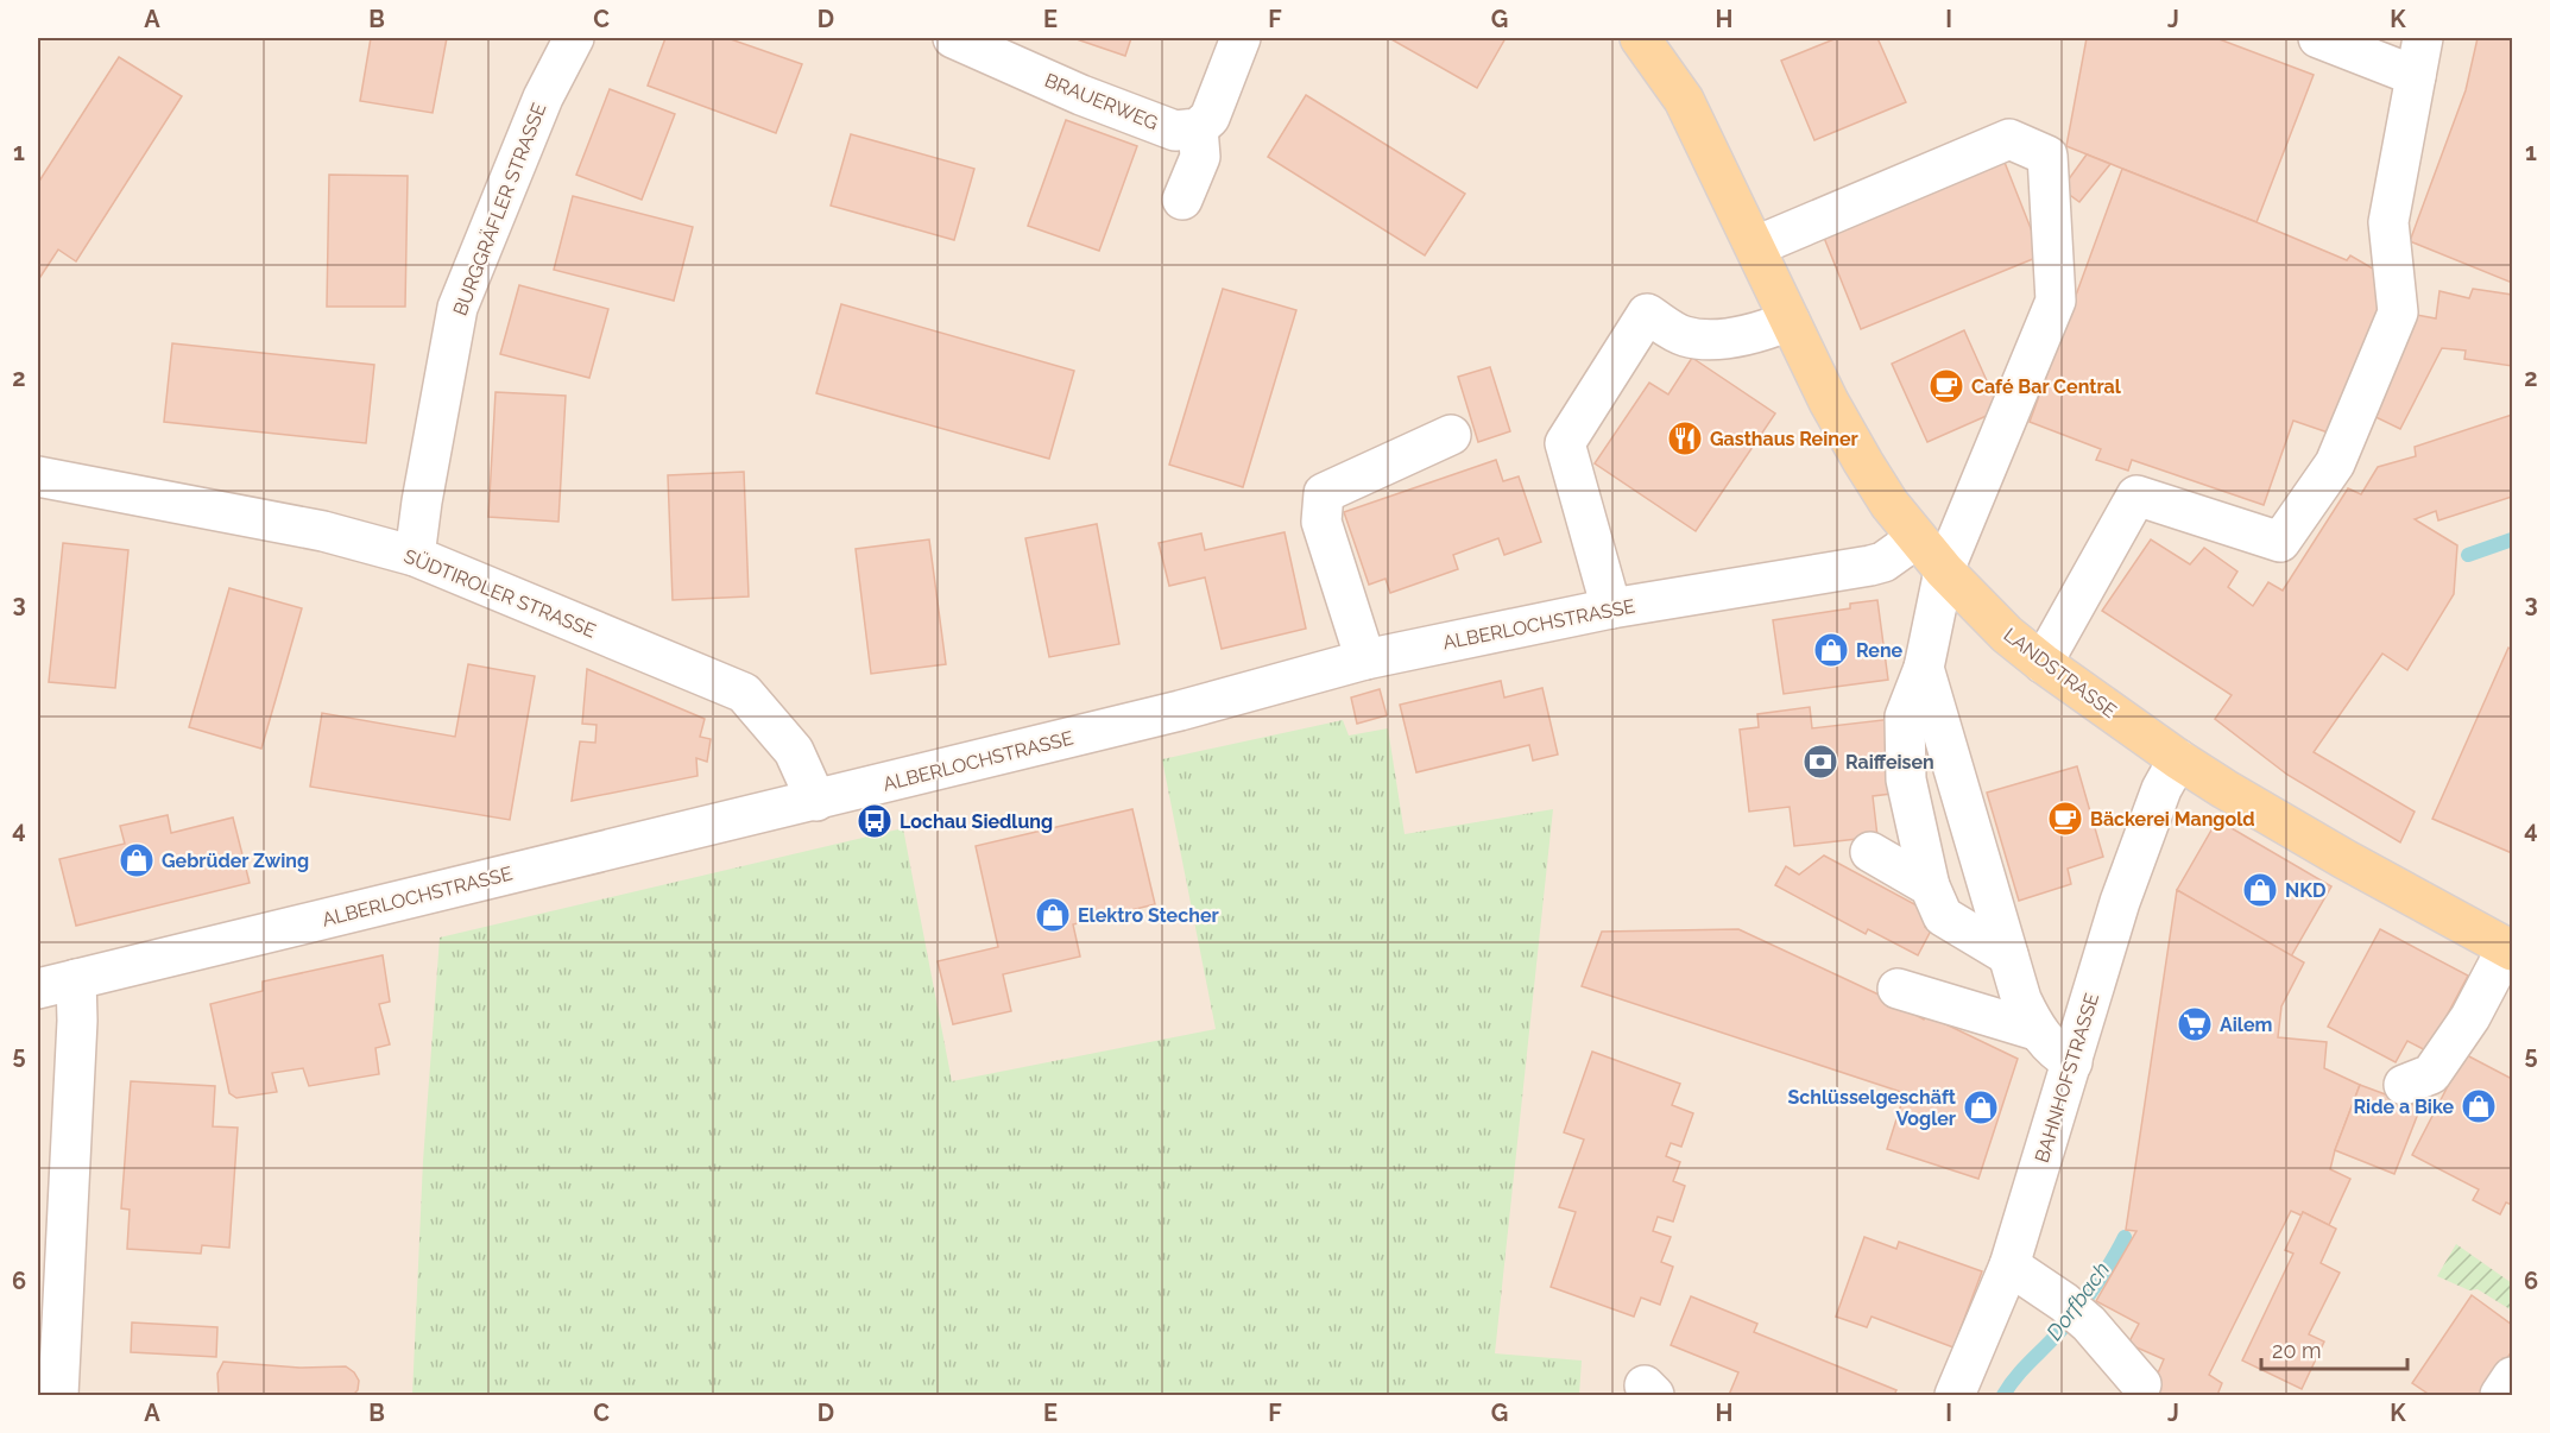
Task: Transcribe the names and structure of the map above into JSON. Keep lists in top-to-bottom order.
{
  "streets": {
    "main road": ["LANDSTRASSE"],
    "street": [
      "BRAUERWEG",
      "BURGGRÄFLER STRASSE",
      "SÜDTIROLER STRASSE",
      "ALBERLOCHSTRASSE",
      "BAHNHOFSTRASSE"
    ]
  },
  "crossings": [
    ["BURGGRÄFLER STRASSE", "SÜDTIROLER STRASSE"],
    ["SÜDTIROLER STRASSE", "ALBERLOCHSTRASSE"],
    ["ALBERLOCHSTRASSE", "LANDSTRASSE"],
    ["LANDSTRASSE", "BAHNHOFSTRASSE"]
  ],
  "water": ["Dorfbach"],
  "places": {
    "cafe": ["Café Bar Central", "Bäckerei Mangold"],
    "restaurant": ["Gasthaus Reiner"],
    "shop": [
      "Rene",
      "Gebrüder Zwing",
      "NKD",
      "Elektro Stecher",
      "Ride a Bike",
      "Schlüsselgeschäft Vogler"
    ],
    "bank": ["Raiffeisen"],
    "bus stop": ["Lochau Siedlung"],
    "supermarket": ["Ailem"]
  },
  "scale_bar": "20 m",
  "grid": {
    "columns": [
      "A",
      "B",
      "C",
      "D",
      "E",
      "F",
      "G",
      "H",
      "I",
      "J",
      "K"
    ],
    "rows": [
      "1",
      "2",
      "3",
      "4",
      "5",
      "6"
    ]
  }
}
